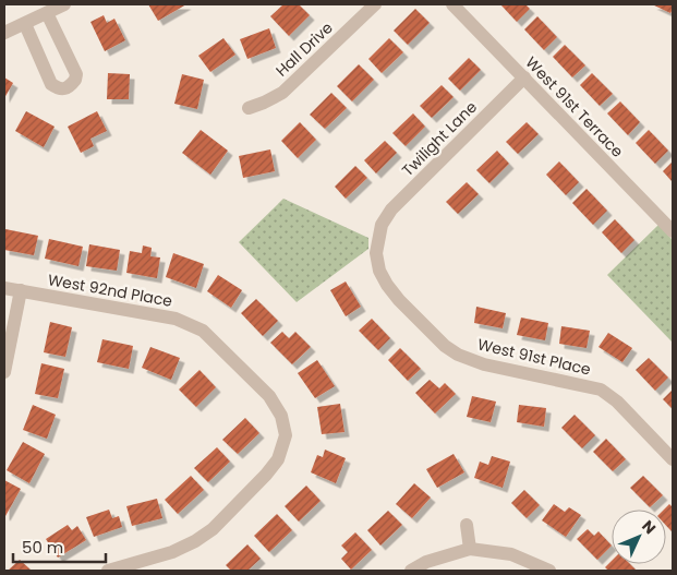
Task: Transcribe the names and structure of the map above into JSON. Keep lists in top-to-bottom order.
{
  "streets": {
    "street": [
      "Hall Drive",
      "West 91st Terrace",
      "Twilight Lane",
      "West 92nd Place",
      "West 91st Place"
    ]
  },
  "crossings": [
    ["West 91st Terrace", "Twilight Lane"],
    ["Twilight Lane", "West 91st Place"]
  ],
  "scale_bar": "50 m",
  "north": "top right"
}
